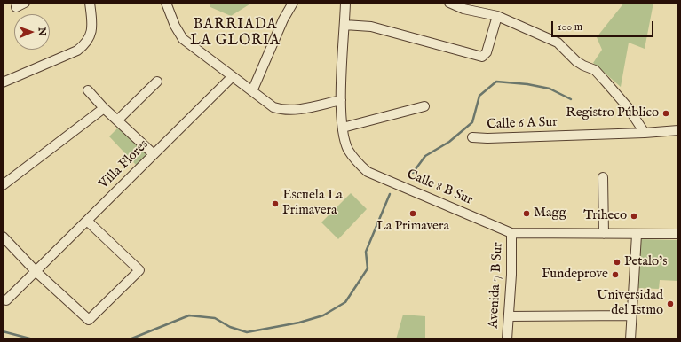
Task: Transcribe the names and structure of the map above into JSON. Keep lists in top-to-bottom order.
{
  "streets": {
    "street": [
      "Calle 6 A Sur",
      "Villa Flores",
      "Calle 8 B Sur",
      "Avenida 7 B Sur"
    ]
  },
  "crossings": [
    ["Calle 8 B Sur", "Avenida 7 B Sur"]
  ],
  "districts": ["BARRIADA LA GLORIA"],
  "places": [
    "Registro Público",
    "Escuela La Primavera",
    "La Primavera",
    "Magg",
    "Triheco",
    "Petalo's",
    "Fundeprove",
    "Universidad del Istmo"
  ],
  "scale_bar": "100 m",
  "north": "right"
}
